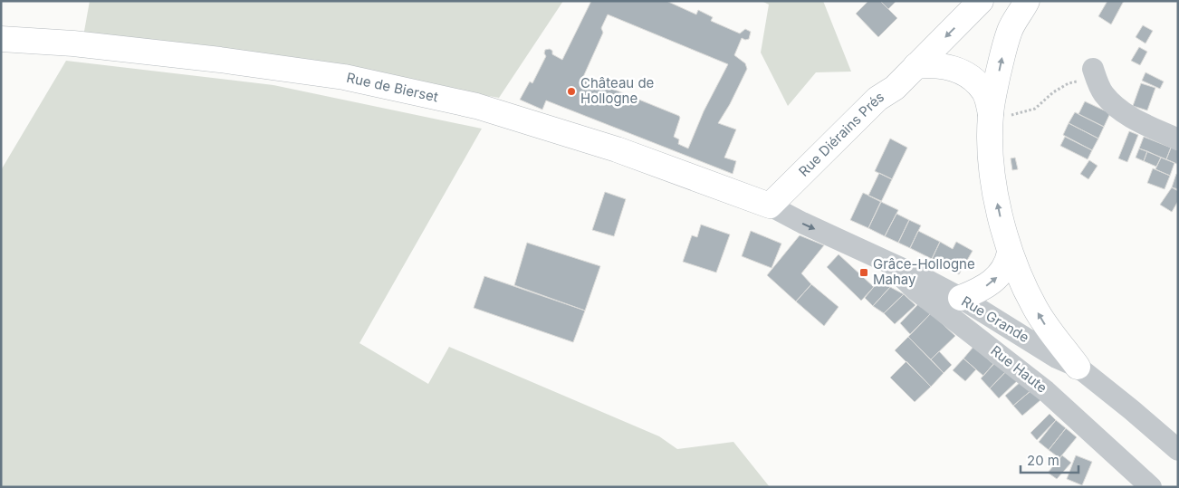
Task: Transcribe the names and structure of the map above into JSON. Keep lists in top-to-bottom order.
{
  "streets": {
    "main road": ["Rue de Bierset", "Rue Diérains Prés"],
    "street": ["Rue Grande", "Rue Haute"]
  },
  "crossings": [
    ["Rue de Bierset", "Rue Diérains Prés"],
    ["Rue de Bierset", "Rue Grande"],
    ["Rue Diérains Prés", "Rue Grande"],
    ["Rue Grande", "Rue Haute"]
  ],
  "places": {
    "other": ["Château de Hollogne"],
    "transit": ["Grâce-Hollogne Mahay"]
  },
  "scale_bar": "20 m"
}
